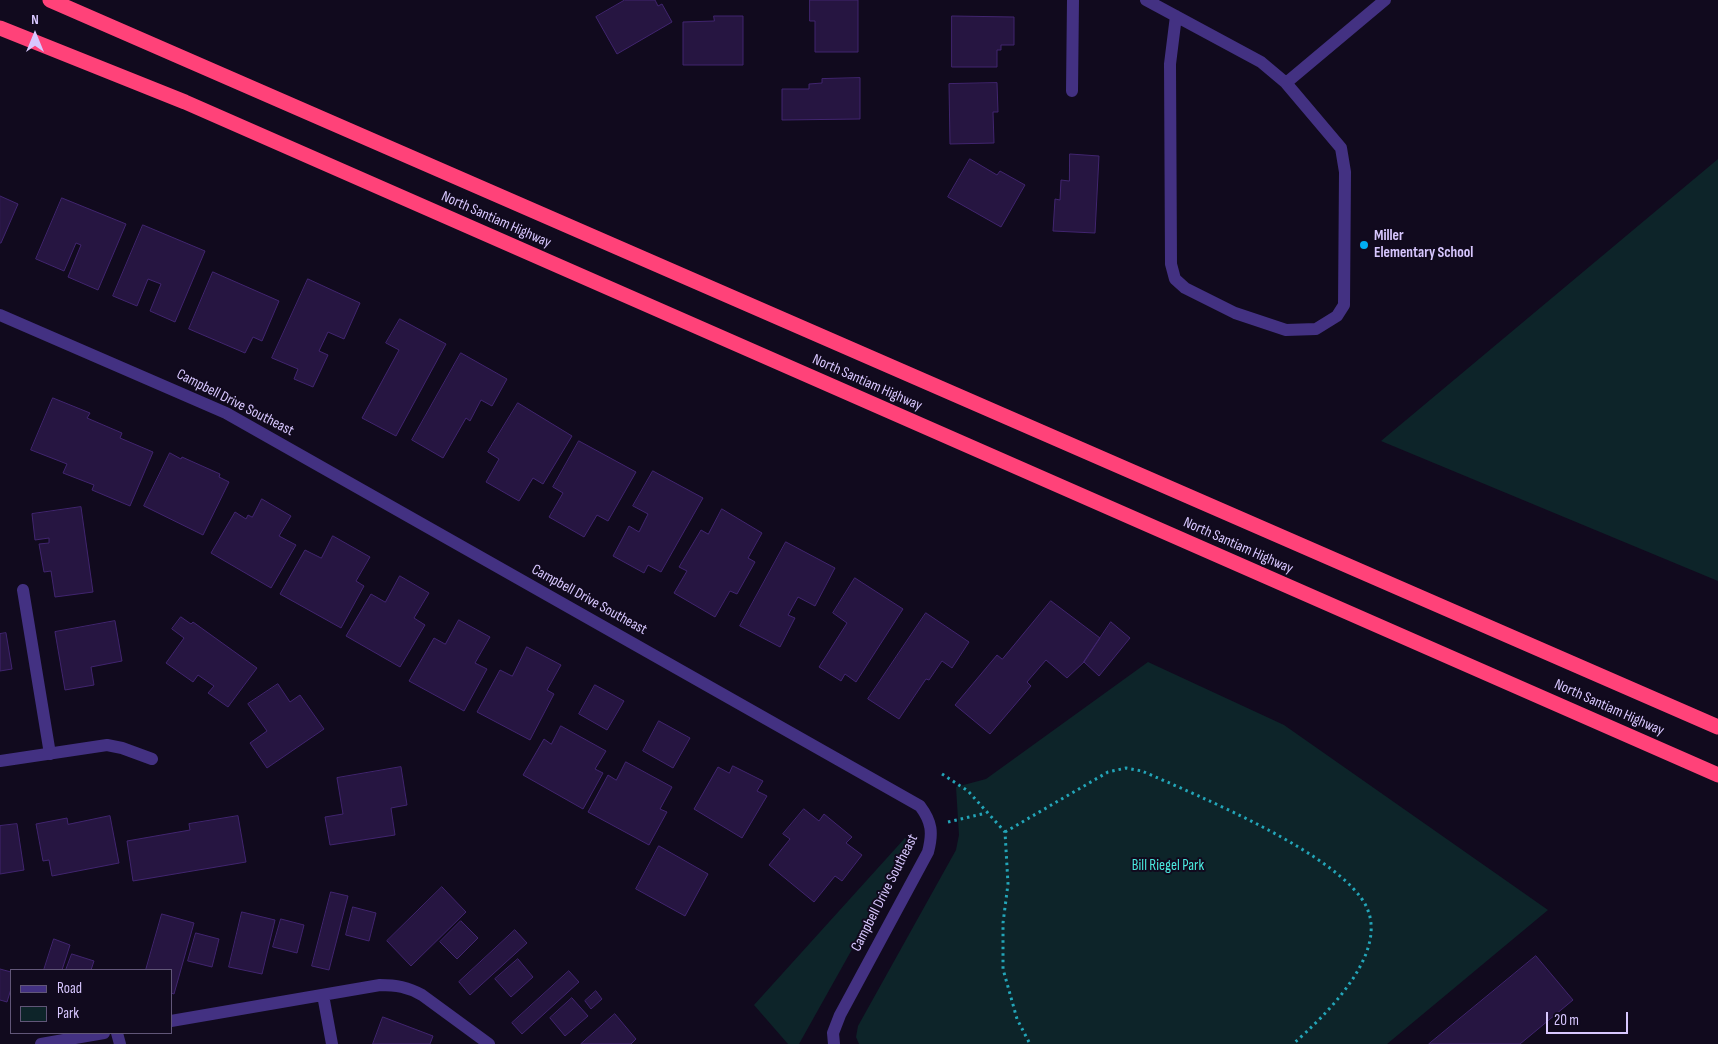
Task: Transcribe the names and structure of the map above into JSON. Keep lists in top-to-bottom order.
{
  "streets": {
    "highway": ["North Santiam Highway"],
    "street": ["Campbell Drive Southeast"]
  },
  "parks": ["Bill Riegel Park"],
  "places": ["Miller Elementary School"],
  "legend": ["Road", "Park"],
  "scale_bar": "20 m",
  "north": "top"
}
